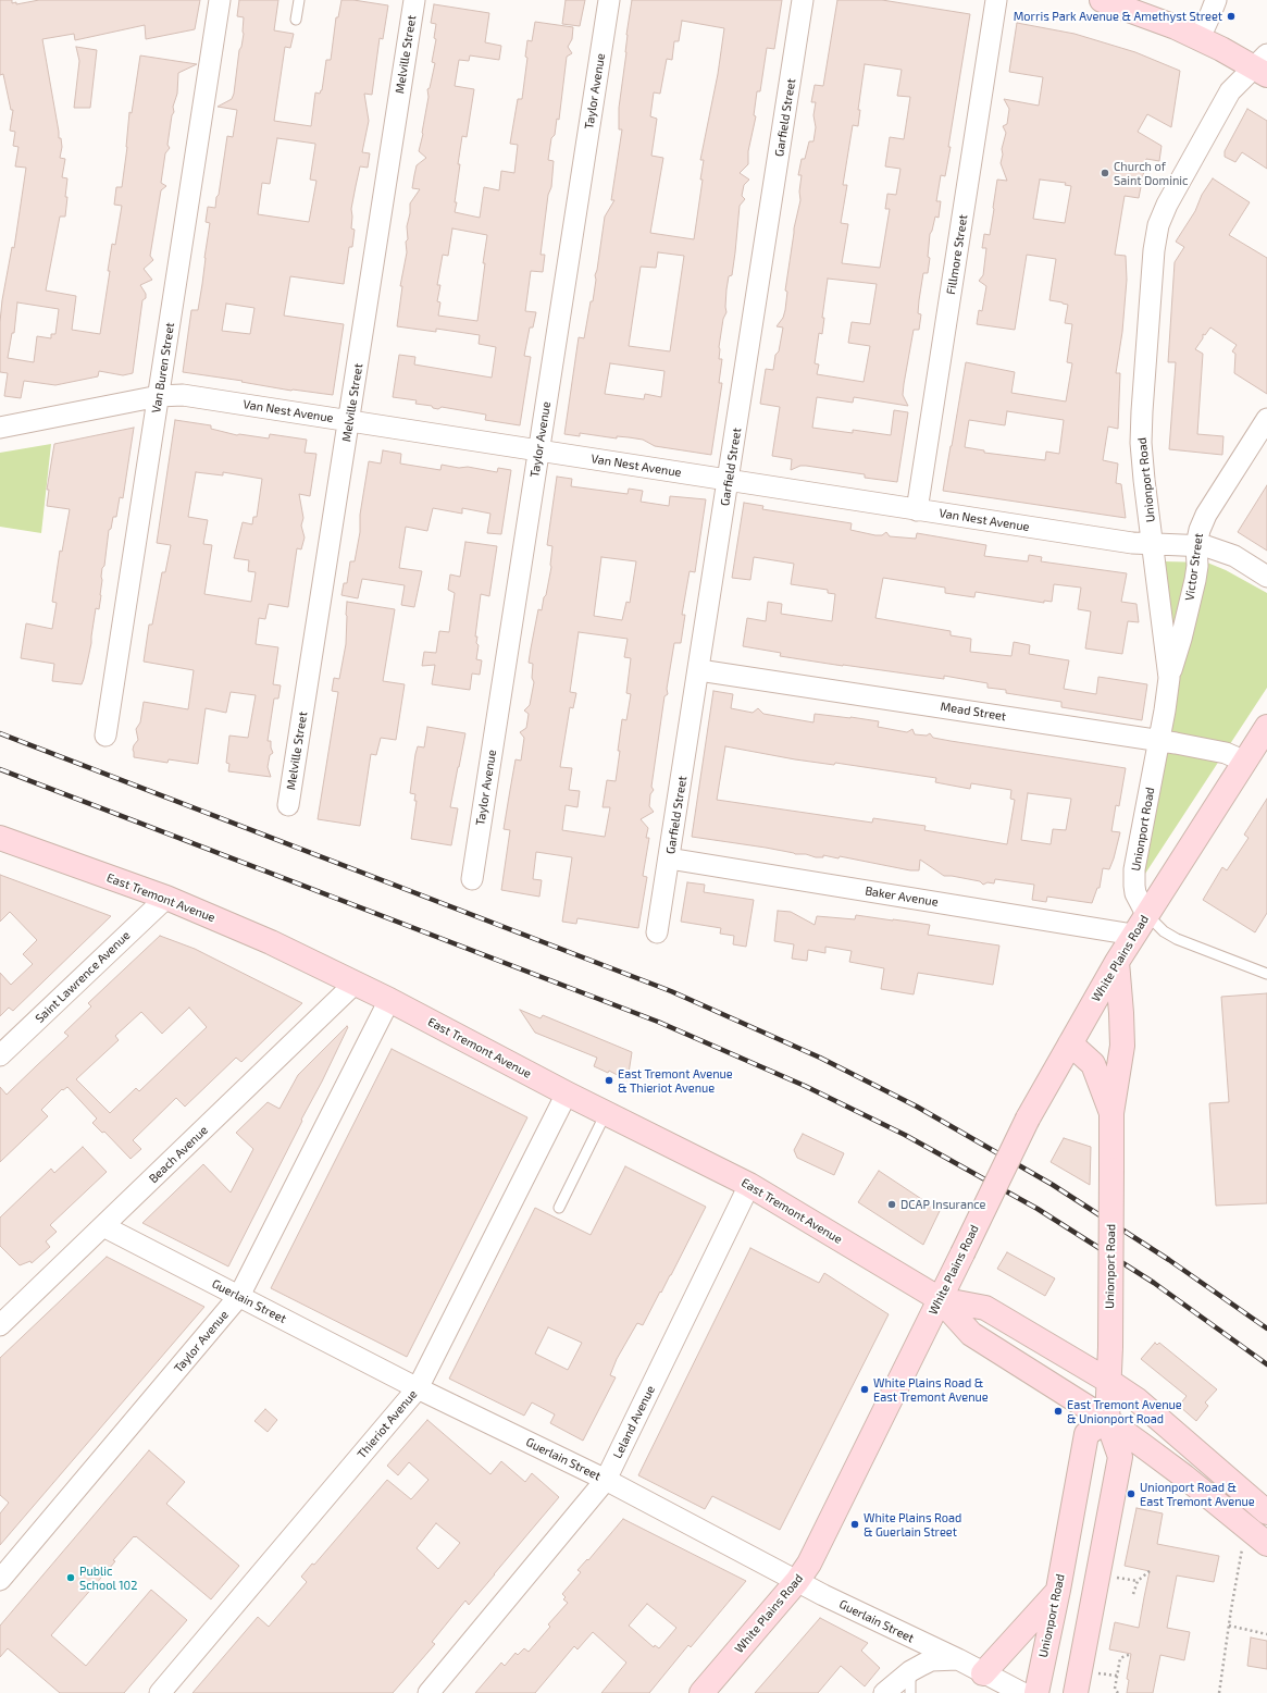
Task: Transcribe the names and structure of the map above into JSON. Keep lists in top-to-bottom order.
{
  "streets": {
    "main road": ["Unionport Road", "East Tremont Avenue", "White Plains Road"],
    "street": [
      "Melville Street",
      "Taylor Avenue",
      "Garfield Street",
      "Fillmore Street",
      "Van Buren Street",
      "Van Nest Avenue",
      "Victor Street",
      "Mead Street",
      "Baker Avenue",
      "Saint Lawrence Avenue",
      "Beach Avenue",
      "Guerlain Street",
      "Leland Avenue",
      "Thieriot Avenue"
    ]
  },
  "crossings": [
    ["Melville Street", "Van Nest Avenue"],
    ["Taylor Avenue", "Van Nest Avenue"],
    ["Taylor Avenue", "East Tremont Avenue"],
    ["Taylor Avenue", "Guerlain Street"],
    ["Garfield Street", "Van Nest Avenue"],
    ["Garfield Street", "Mead Street"],
    ["Garfield Street", "Baker Avenue"],
    ["Fillmore Street", "Van Nest Avenue"],
    ["Van Buren Street", "Van Nest Avenue"],
    ["Van Nest Avenue", "Unionport Road"],
    ["Van Nest Avenue", "Victor Street"],
    ["Unionport Road", "Victor Street"],
    ["Unionport Road", "Mead Street"],
    ["Unionport Road", "East Tremont Avenue"],
    ["Unionport Road", "White Plains Road"],
    ["Mead Street", "White Plains Road"],
    ["Baker Avenue", "White Plains Road"],
    ["East Tremont Avenue", "White Plains Road"],
    ["East Tremont Avenue", "Saint Lawrence Avenue"],
    ["East Tremont Avenue", "Beach Avenue"],
    ["East Tremont Avenue", "Leland Avenue"],
    ["East Tremont Avenue", "Thieriot Avenue"],
    ["White Plains Road", "Guerlain Street"],
    ["Beach Avenue", "Guerlain Street"],
    ["Guerlain Street", "Leland Avenue"],
    ["Guerlain Street", "Thieriot Avenue"]
  ],
  "places": [
    "Morris Park Avenue & Amethyst Street",
    "Church of Saint Dominic",
    "East Tremont Avenue & Thieriot Avenue",
    "DCAP Insurance",
    "White Plains Road & East Tremont Avenue",
    "East Tremont Avenue & Unionport Road",
    "Unionport Road & East Tremont Avenue",
    "White Plains Road & Guerlain Street",
    "Public School 102"
  ]
}
